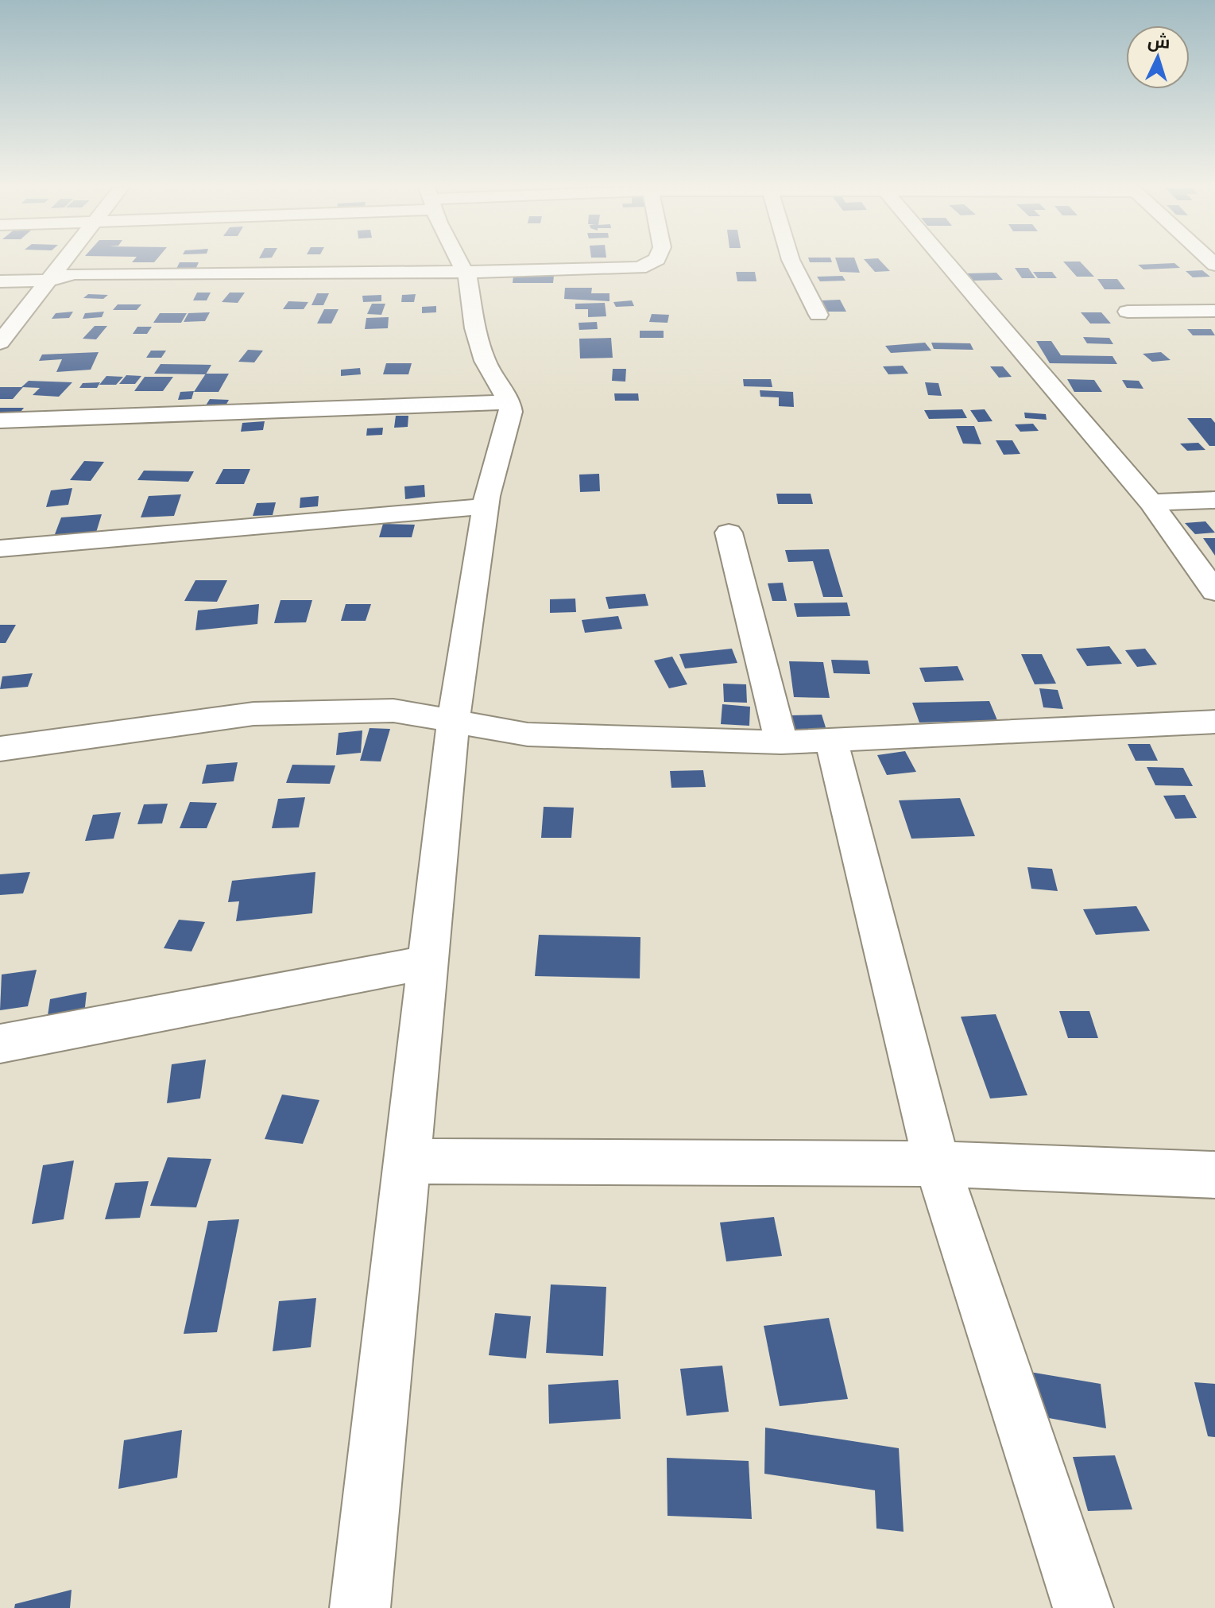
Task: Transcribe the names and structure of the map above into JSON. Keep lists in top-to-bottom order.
{
  "north": "top"
}
